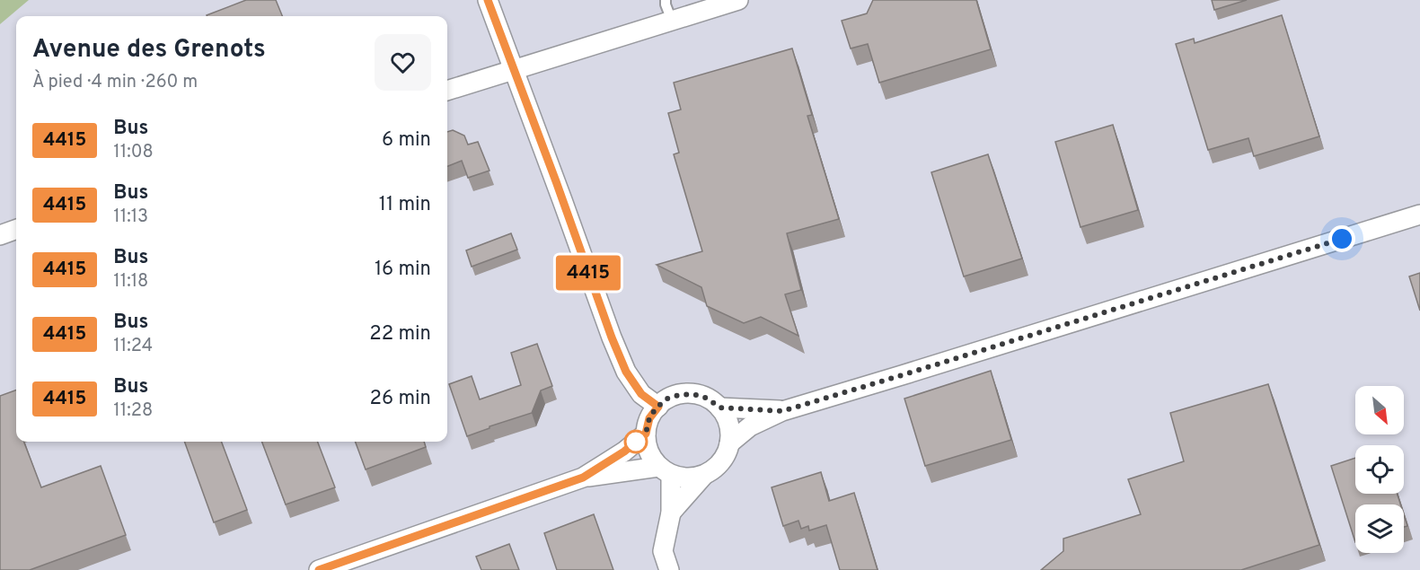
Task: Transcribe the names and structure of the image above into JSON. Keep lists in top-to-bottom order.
{
  "lines": ["bus line 4415"],
  "north": "bottom right",
  "page": {
    "on_map": "4415",
    "heading": ["Avenue des Grenots", "À pied · 4 min · 260 m"],
    "list": [
      {
        "mark": "4415",
        "name": "Bus",
        "note": "11:08",
        "value": "6 min"
      },
      {
        "mark": "4415",
        "name": "Bus",
        "note": "11:13",
        "value": "11 min"
      },
      {
        "mark": "4415",
        "name": "Bus",
        "note": "11:18",
        "value": "16 min"
      },
      {
        "mark": "4415",
        "name": "Bus",
        "note": "11:24",
        "value": "22 min"
      },
      {
        "mark": "4415",
        "name": "Bus",
        "note": "11:28",
        "value": "26 min"
      }
    ]
  }
}
